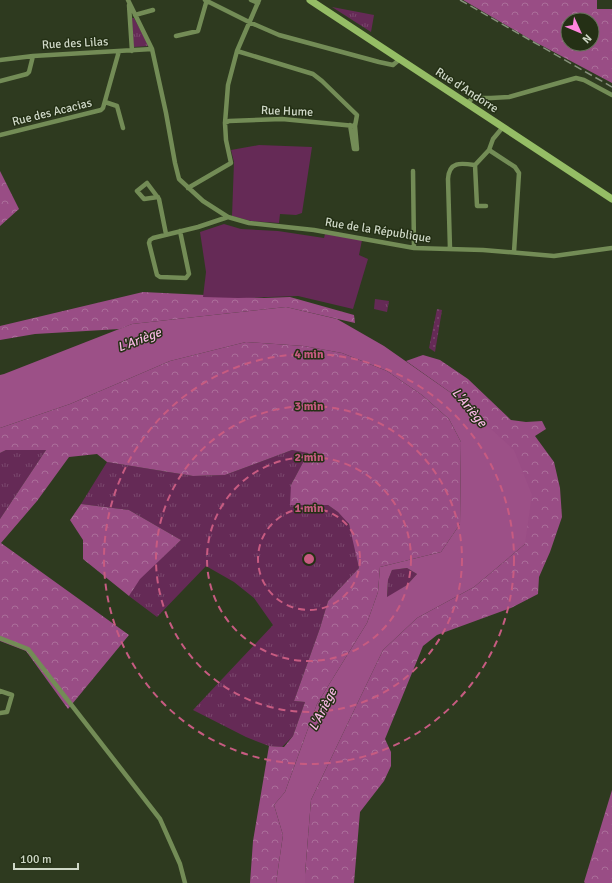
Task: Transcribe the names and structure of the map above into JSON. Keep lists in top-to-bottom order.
{
  "streets": {
    "main road": ["Rue d'Andorre"],
    "street": [
      "Rue des Lilas",
      "Rue Hume",
      "Rue des Acacias",
      "Rue de la République"
    ]
  },
  "crossings": [
    ["Rue des Lilas", "Rue des Acacias"],
    ["Rue des Lilas", "Rue de la République"]
  ],
  "water": ["L'Ariège"],
  "scale_bar": "100 m",
  "north": "bottom right",
  "rings": [
    "4 min",
    "3 min",
    "2 min",
    "1 min"
  ]
}
